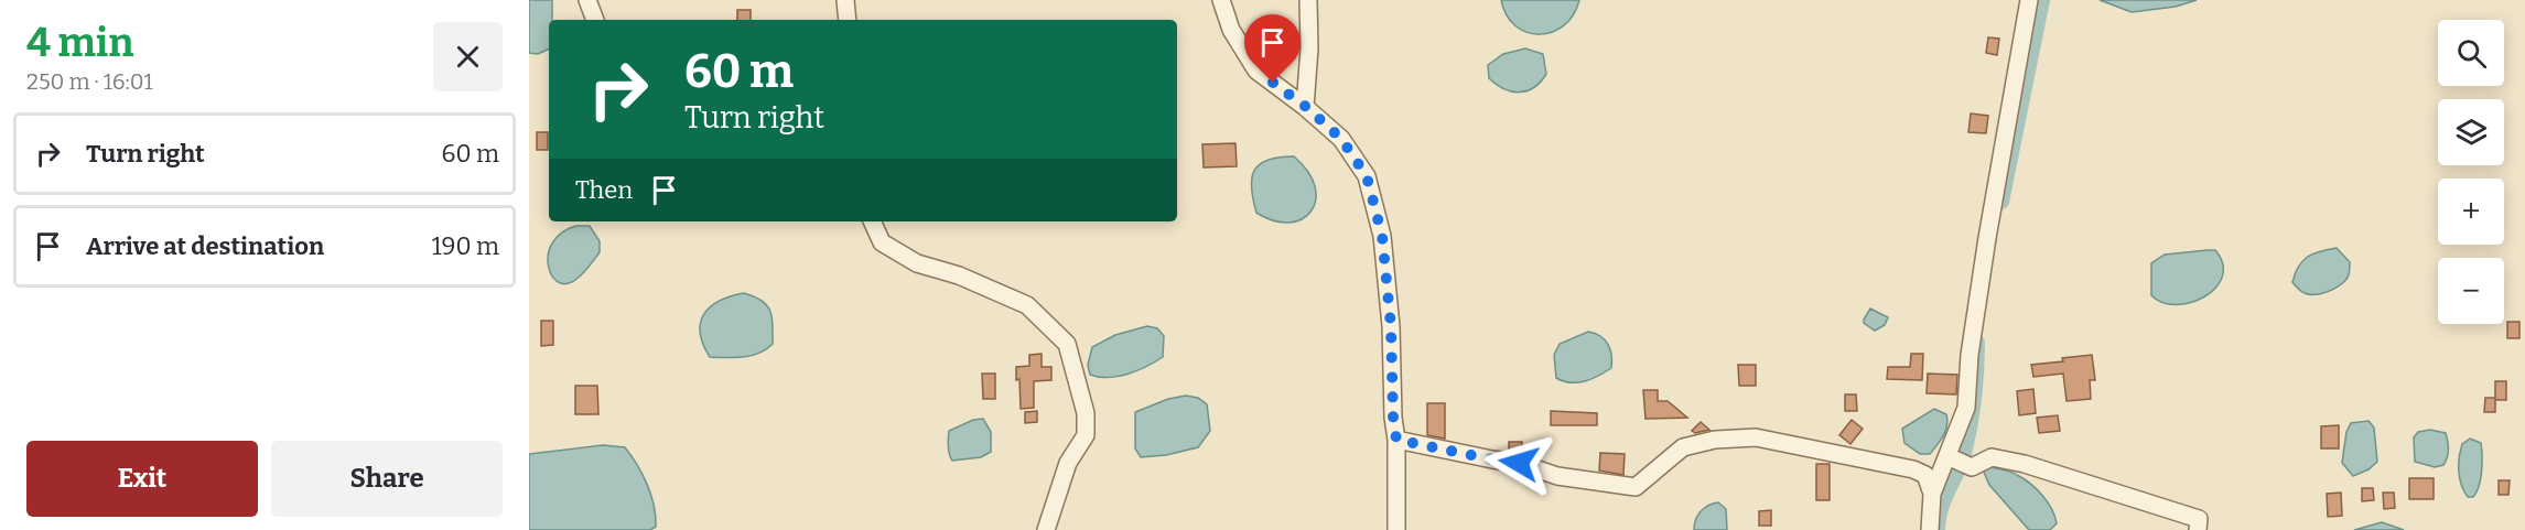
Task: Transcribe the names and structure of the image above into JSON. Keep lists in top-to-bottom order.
{
  "page": {
    "heading": ["4 min", "250 m · 16:01"],
    "map_buttons": ["+", "−"],
    "turn": ["60 m", "Turn right"],
    "list": [
      {
        "name": "Turn right",
        "value": "60 m"
      },
      {
        "name": "Arrive at destination",
        "value": "190 m"
      }
    ],
    "then": "Then",
    "buttons": ["Exit", "Share"]
  }
}
